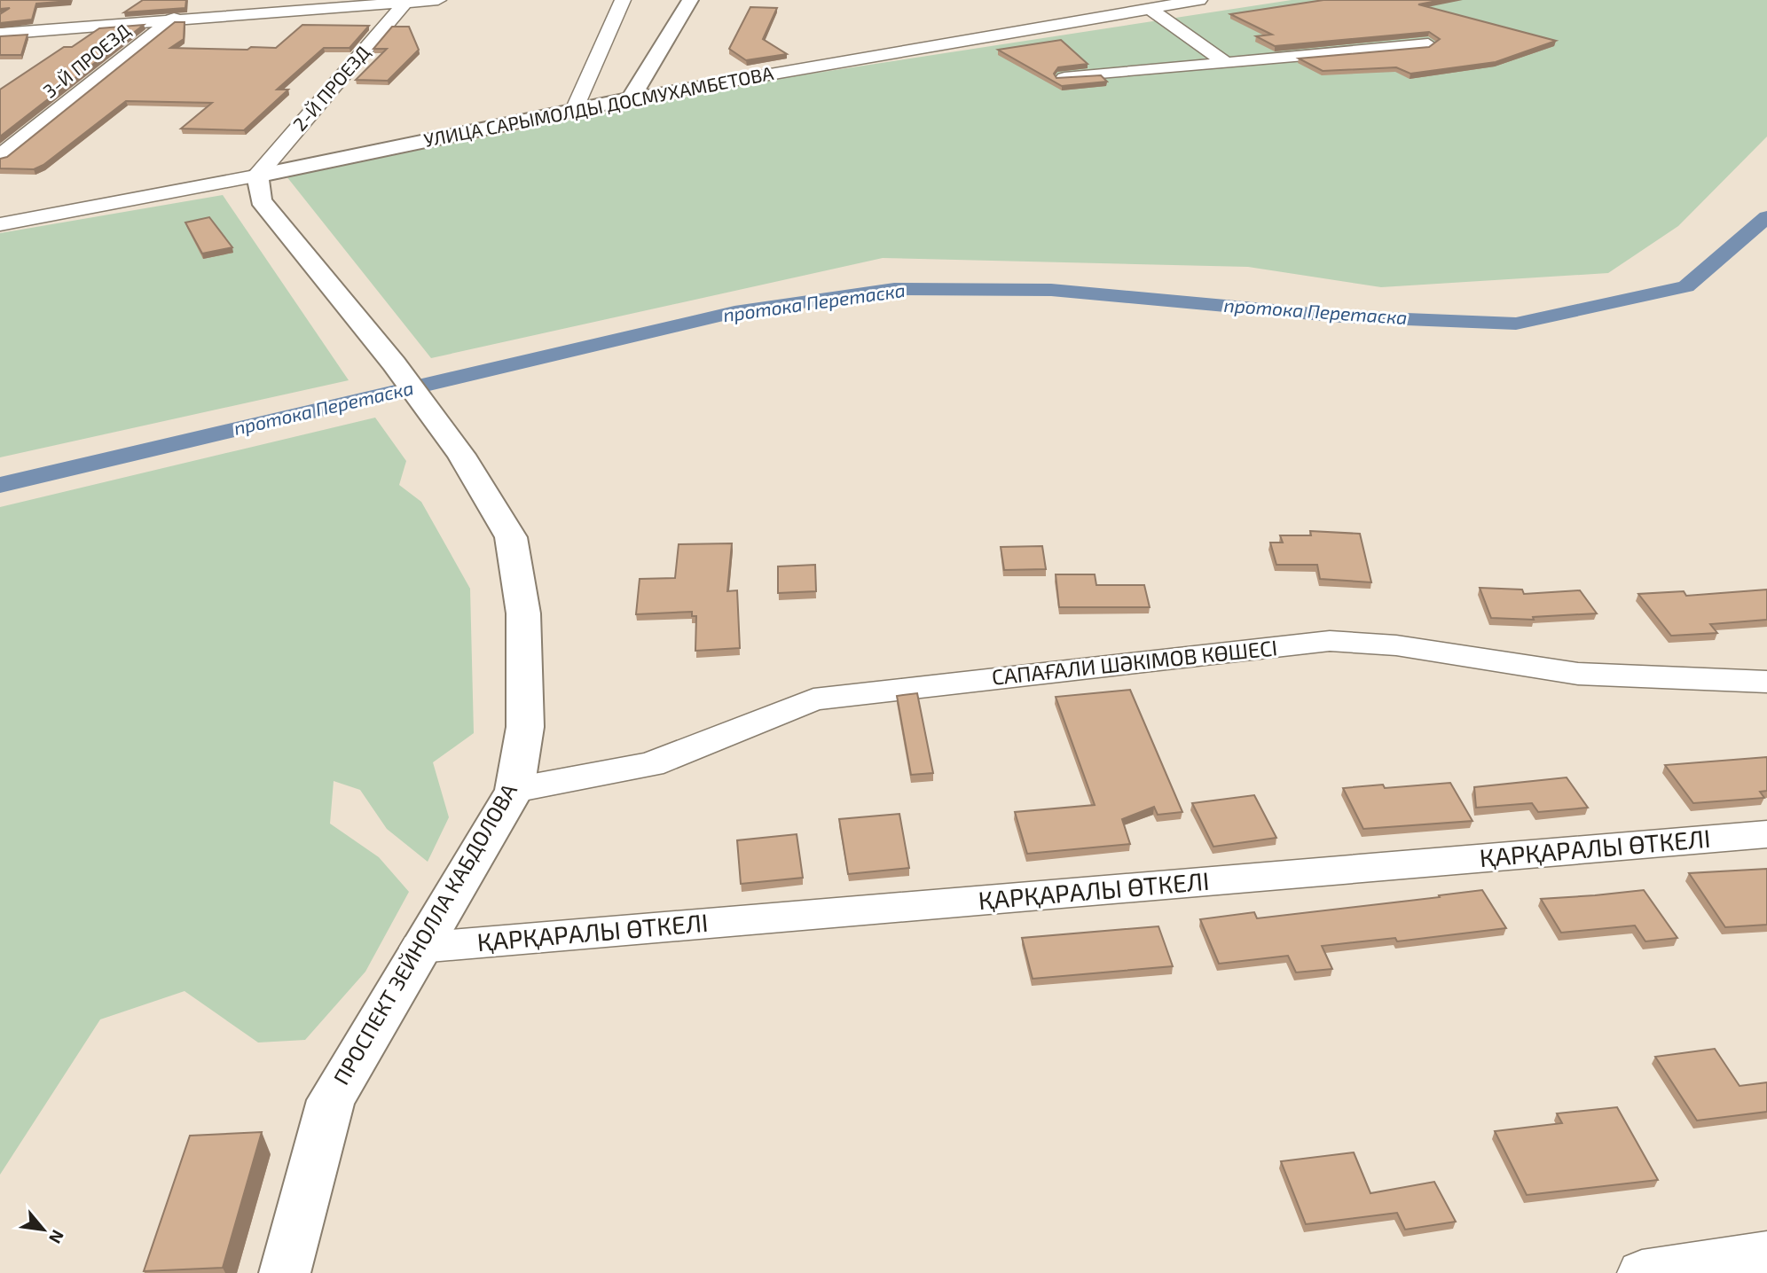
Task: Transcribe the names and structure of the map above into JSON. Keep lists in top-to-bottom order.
{
  "streets": {
    "main road": ["УЛИЦА САРЫМОЛДЫ ДОСМУХАМБЕТОВА", "ПРОСПЕКТ ЗЕЙНОЛЛА КАБДОЛОВА"],
    "street": [
      "3-Й ПРОЕЗД",
      "2-Й ПРОЕЗД",
      "САПАҒАЛИ ШӘКІМОВ КӨШЕСІ",
      "ҚАРҚАРАЛЫ ӨТКЕЛІ"
    ]
  },
  "crossings": [
    ["2-Й ПРОЕЗД", "УЛИЦА САРЫМОЛДЫ ДОСМУХАМБЕТОВА"],
    ["2-Й ПРОЕЗД", "ПРОСПЕКТ ЗЕЙНОЛЛА КАБДОЛОВА"],
    ["УЛИЦА САРЫМОЛДЫ ДОСМУХАМБЕТОВА", "ПРОСПЕКТ ЗЕЙНОЛЛА КАБДОЛОВА"],
    ["САПАҒАЛИ ШӘКІМОВ КӨШЕСІ", "ПРОСПЕКТ ЗЕЙНОЛЛА КАБДОЛОВА"],
    ["ҚАРҚАРАЛЫ ӨТКЕЛІ", "ПРОСПЕКТ ЗЕЙНОЛЛА КАБДОЛОВА"]
  ],
  "water": ["протока Перетаска"],
  "north": "bottom right"
}
